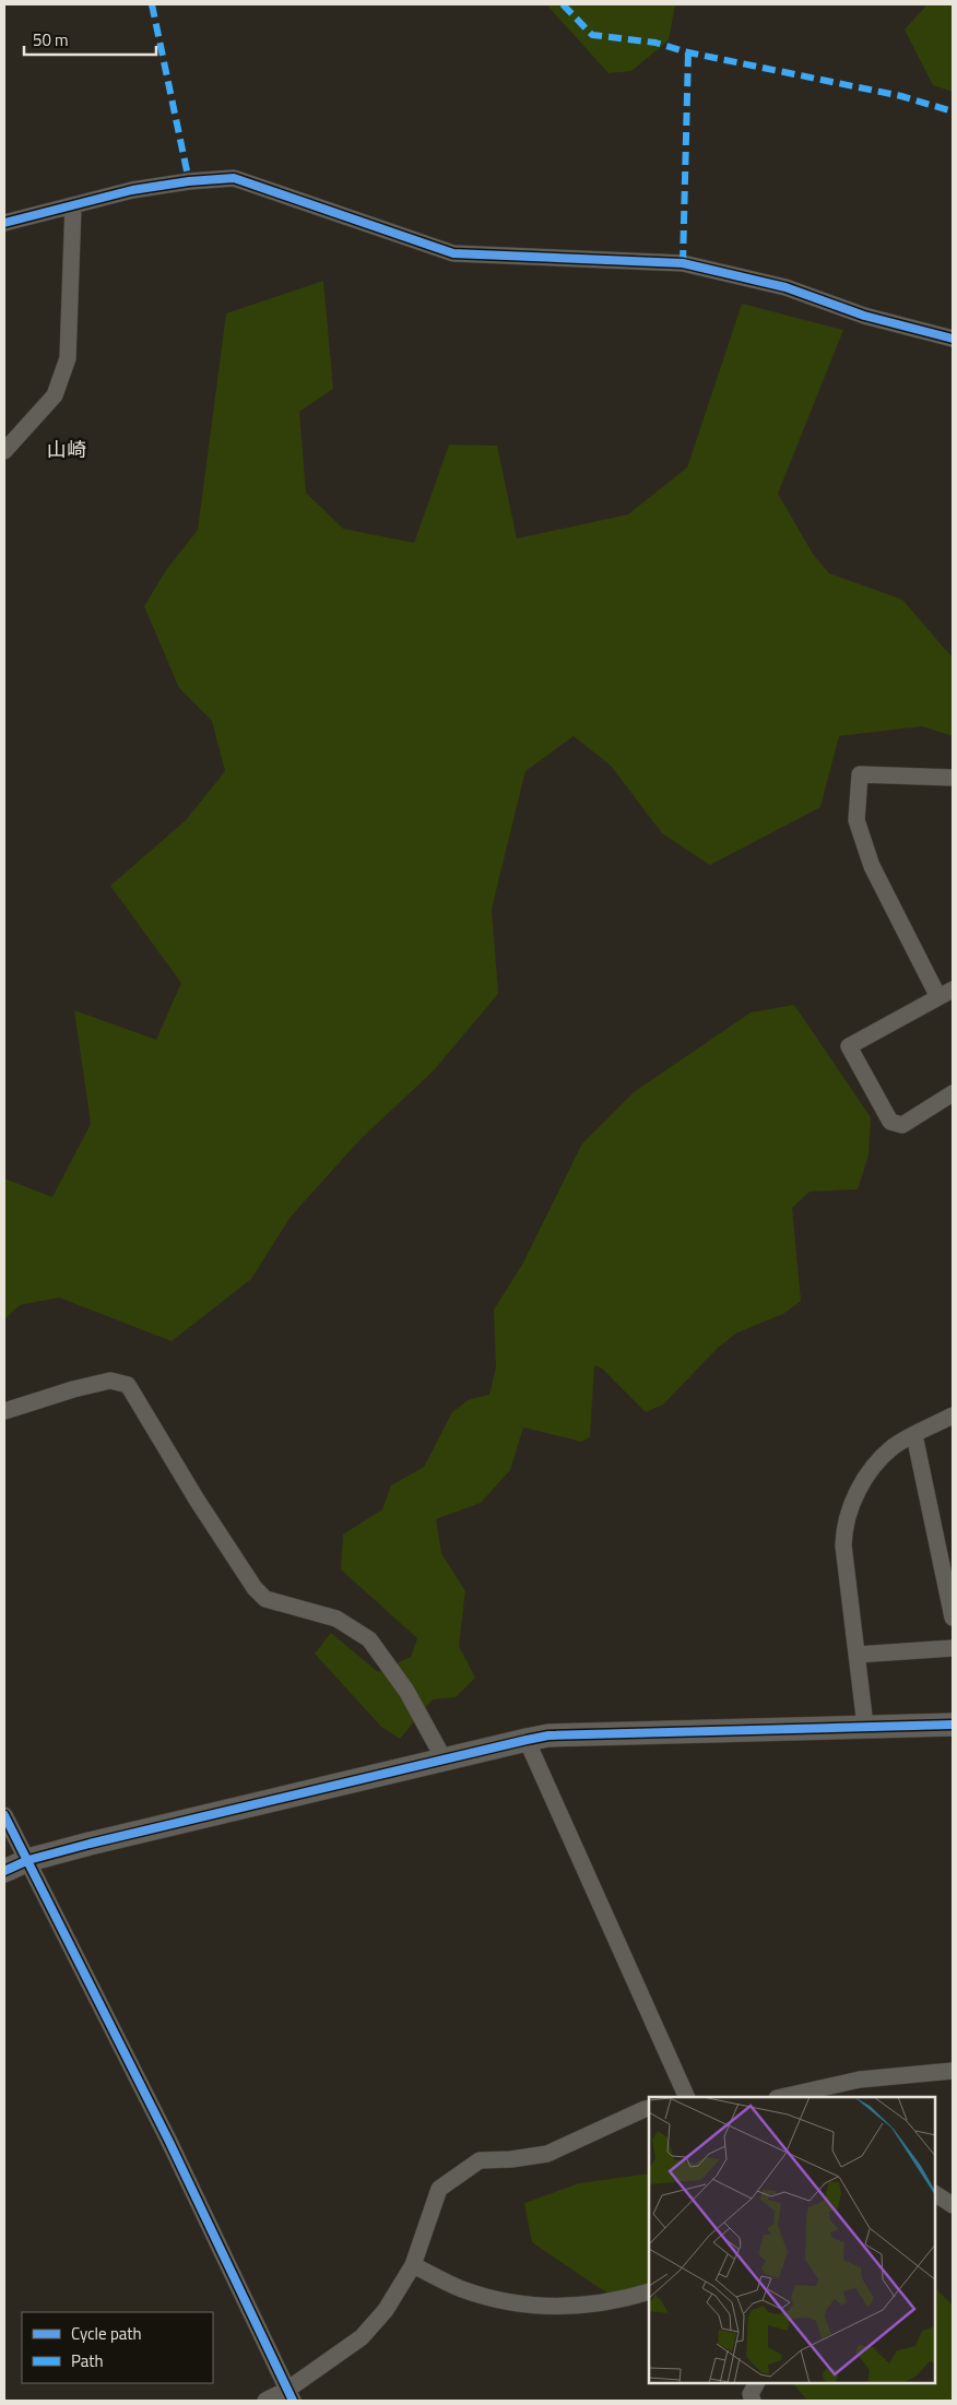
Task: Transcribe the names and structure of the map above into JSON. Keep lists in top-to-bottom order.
{
  "districts": ["山崎"],
  "legend": ["Cycle path", "Path"],
  "scale_bar": "50 m"
}
